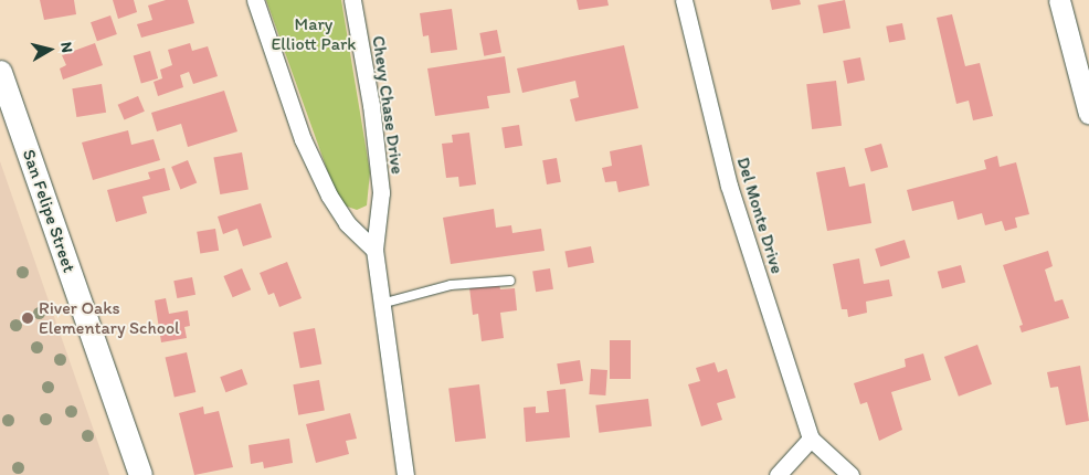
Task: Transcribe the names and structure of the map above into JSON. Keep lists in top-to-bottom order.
{
  "streets": {
    "main road": ["San Felipe Street"],
    "street": ["Chevy Chase Drive", "Del Monte Drive"]
  },
  "parks": ["Mary Elliott Park"],
  "places": ["River Oaks Elementary School"],
  "north": "right"
}
